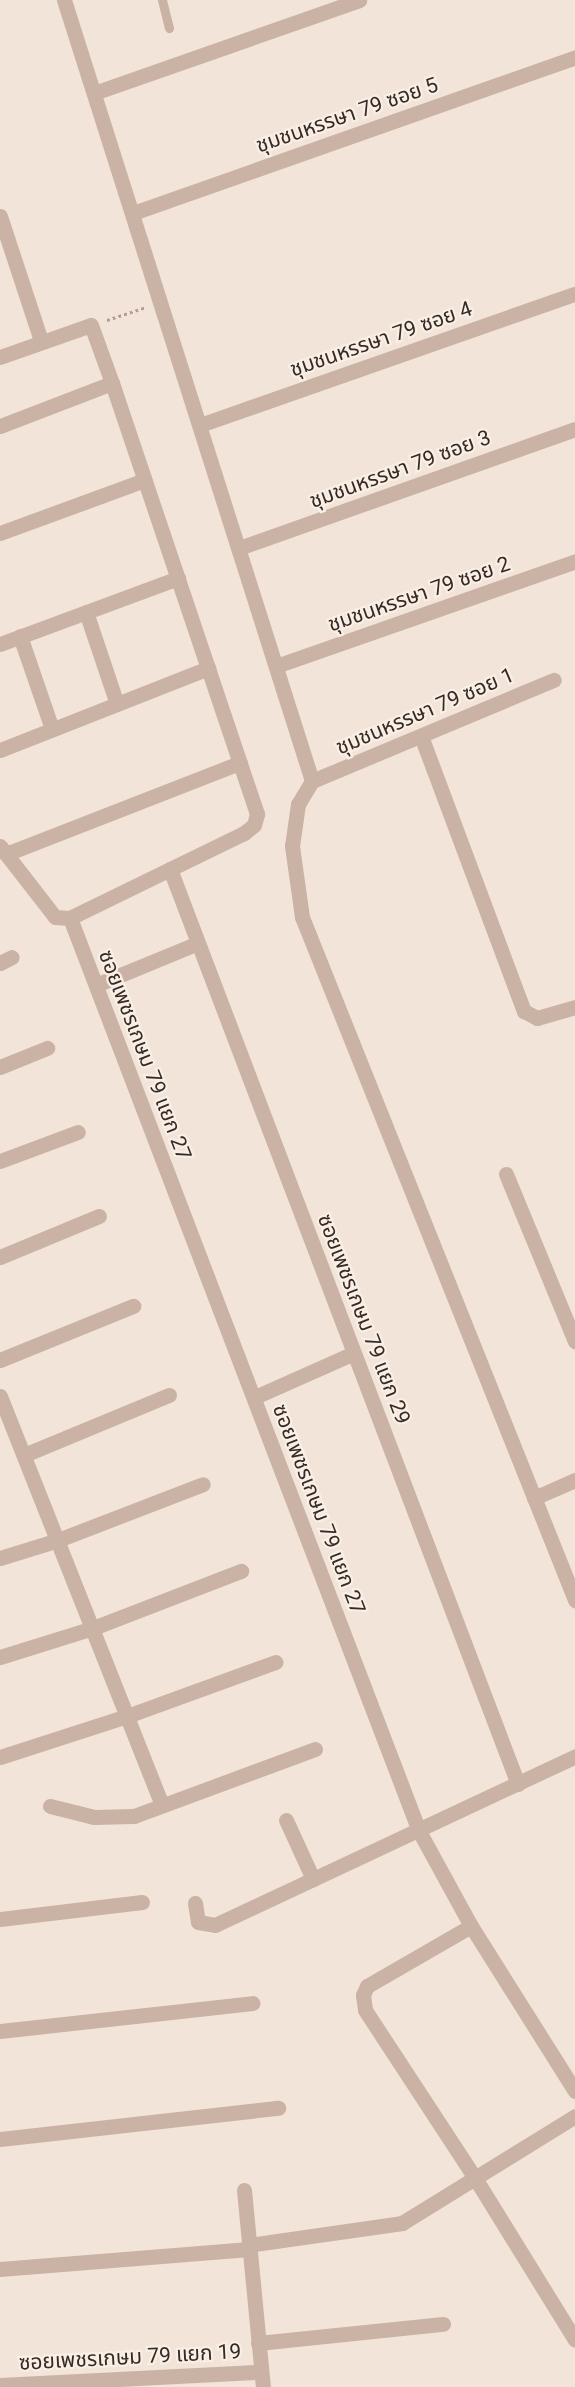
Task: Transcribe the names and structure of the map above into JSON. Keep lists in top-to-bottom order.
{
  "streets": {
    "street": [
      "ชุมชนหรรษา 79 ซอย 5",
      "ชุมชนหรรษา 79 ซอย 4",
      "ชุมชนหรรษา 79 ซอย 3",
      "ชุมชนหรรษา 79 ซอย 2",
      "ชุมชนหรรษา 79 ซอย 1",
      "ซอยเพชรเกษม 79 แยก 27",
      "ซอยเพชรเกษม 79 แยก 29",
      "ซอยเพชรเกษม 79 แยก 19"
    ]
  }
}
